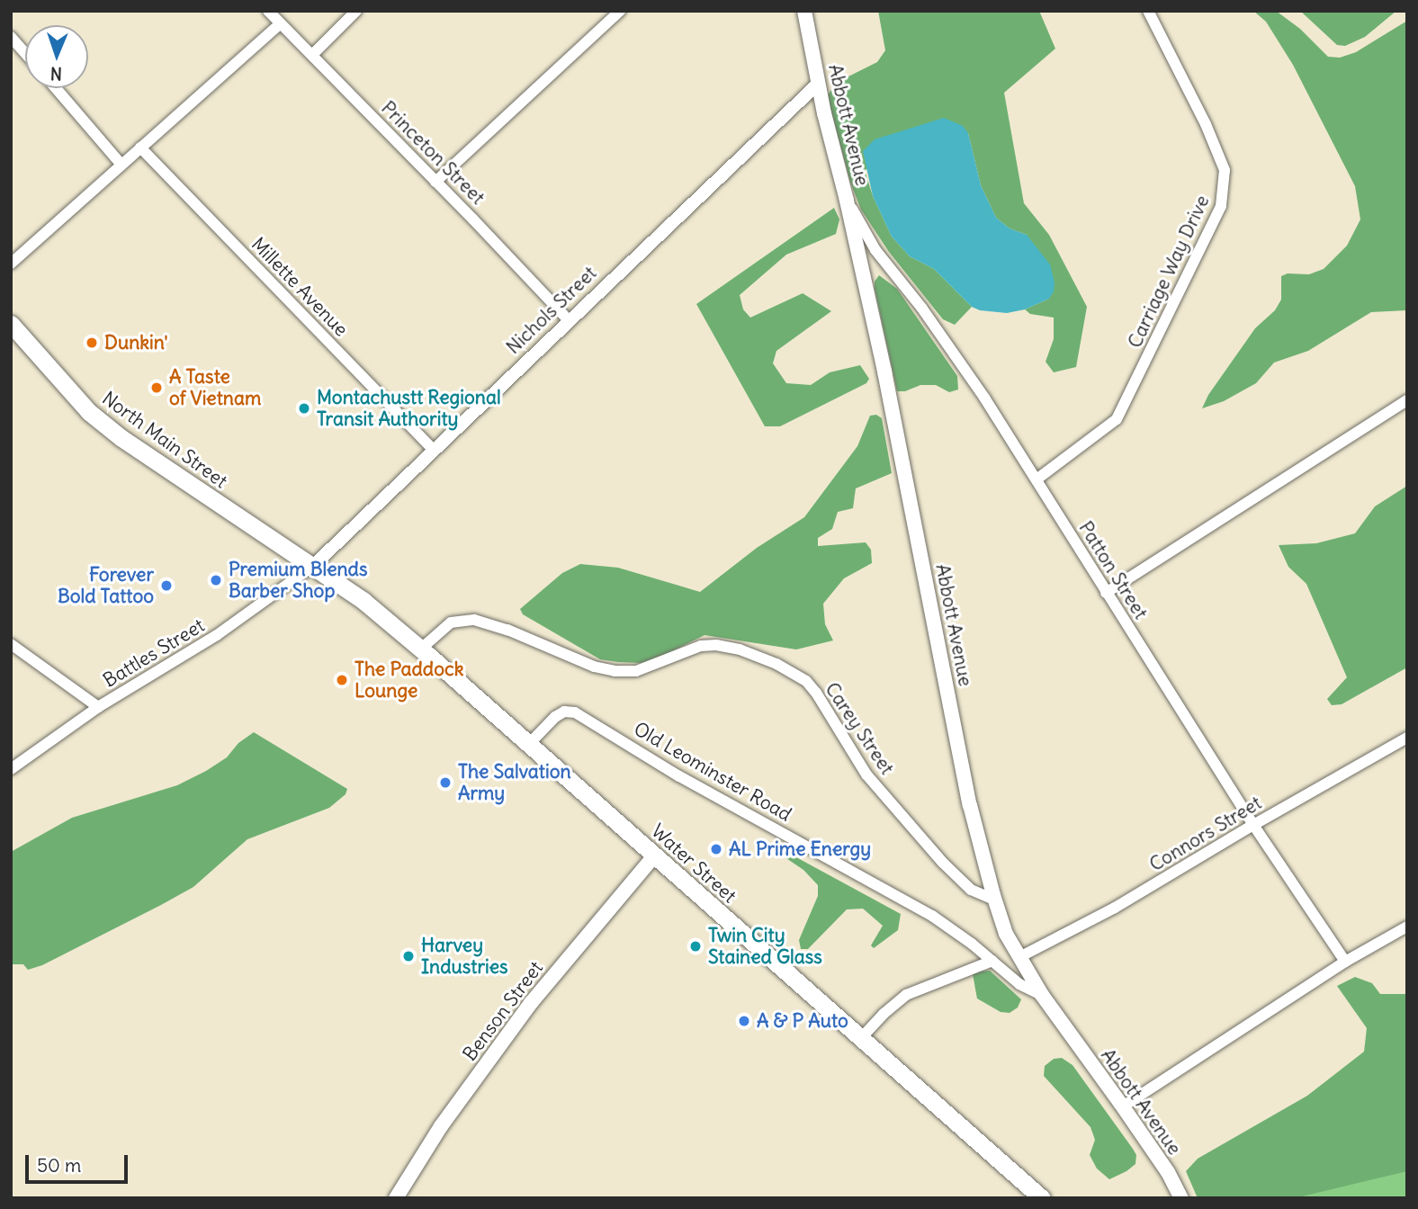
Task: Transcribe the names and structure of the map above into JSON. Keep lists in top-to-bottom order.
{
  "streets": {
    "highway": ["North Main Street", "Water Street"],
    "main road": ["Abbott Avenue", "Benson Street"],
    "street": [
      "Princeton Street",
      "Carriage Way Drive",
      "Millette Avenue",
      "Nichols Street",
      "Patton Street",
      "Battles Street",
      "Carey Street",
      "Old Leominster Road",
      "Connors Street"
    ]
  },
  "crossings": [
    ["Abbott Avenue", "Nichols Street"],
    ["Abbott Avenue", "Patton Street"],
    ["Abbott Avenue", "Carey Street"],
    ["Abbott Avenue", "Old Leominster Road"],
    ["Abbott Avenue", "Connors Street"],
    ["Princeton Street", "Nichols Street"],
    ["Carriage Way Drive", "Patton Street"],
    ["Millette Avenue", "Nichols Street"],
    ["Nichols Street", "North Main Street"],
    ["Nichols Street", "Battles Street"],
    ["Nichols Street", "Water Street"],
    ["North Main Street", "Battles Street"],
    ["North Main Street", "Water Street"],
    ["Patton Street", "Connors Street"],
    ["Battles Street", "Water Street"],
    ["Carey Street", "Water Street"],
    ["Old Leominster Road", "Water Street"],
    ["Water Street", "Benson Street"]
  ],
  "places": [
    "Dunkin'",
    "A Taste of Vietnam",
    "Montachustt Regional Transit Authority",
    "Premium Blends Barber Shop",
    "Forever Bold Tattoo",
    "The Paddock Lounge",
    "The Salvation Army",
    "AL Prime Energy",
    "Twin City Stained Glass",
    "Harvey Industries",
    "A & P Auto"
  ],
  "scale_bar": "50 m",
  "north": "bottom"
}
